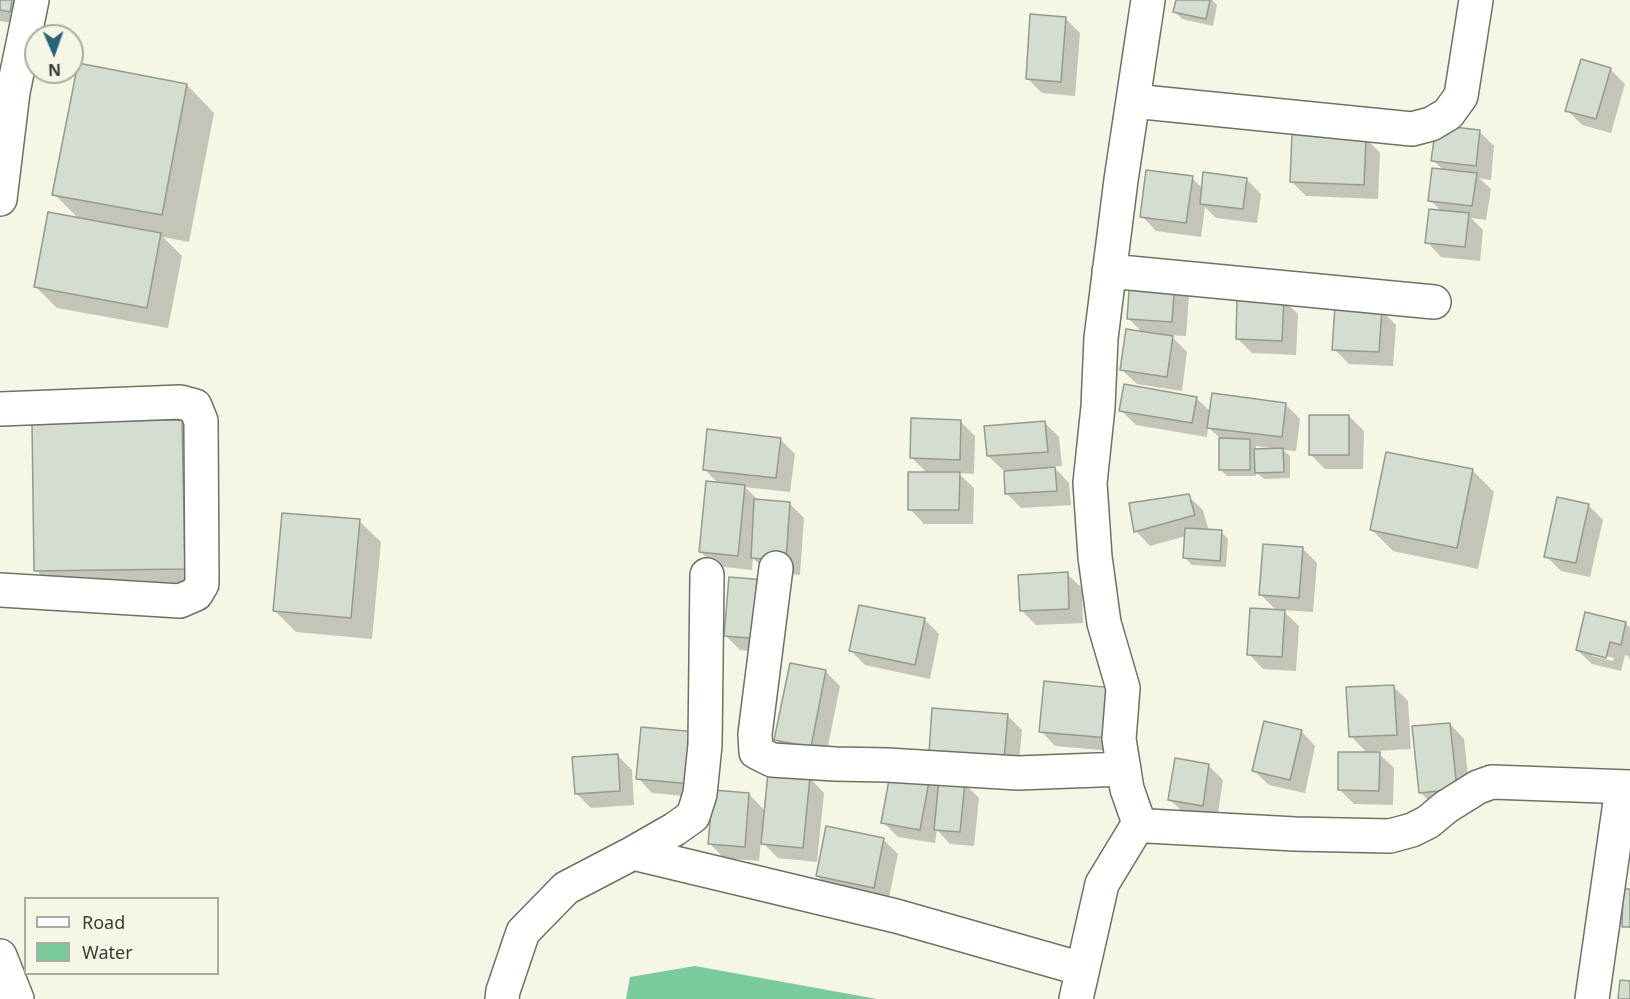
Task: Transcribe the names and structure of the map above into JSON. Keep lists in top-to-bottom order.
{
  "legend": ["Road", "Water"],
  "north": "bottom"
}
